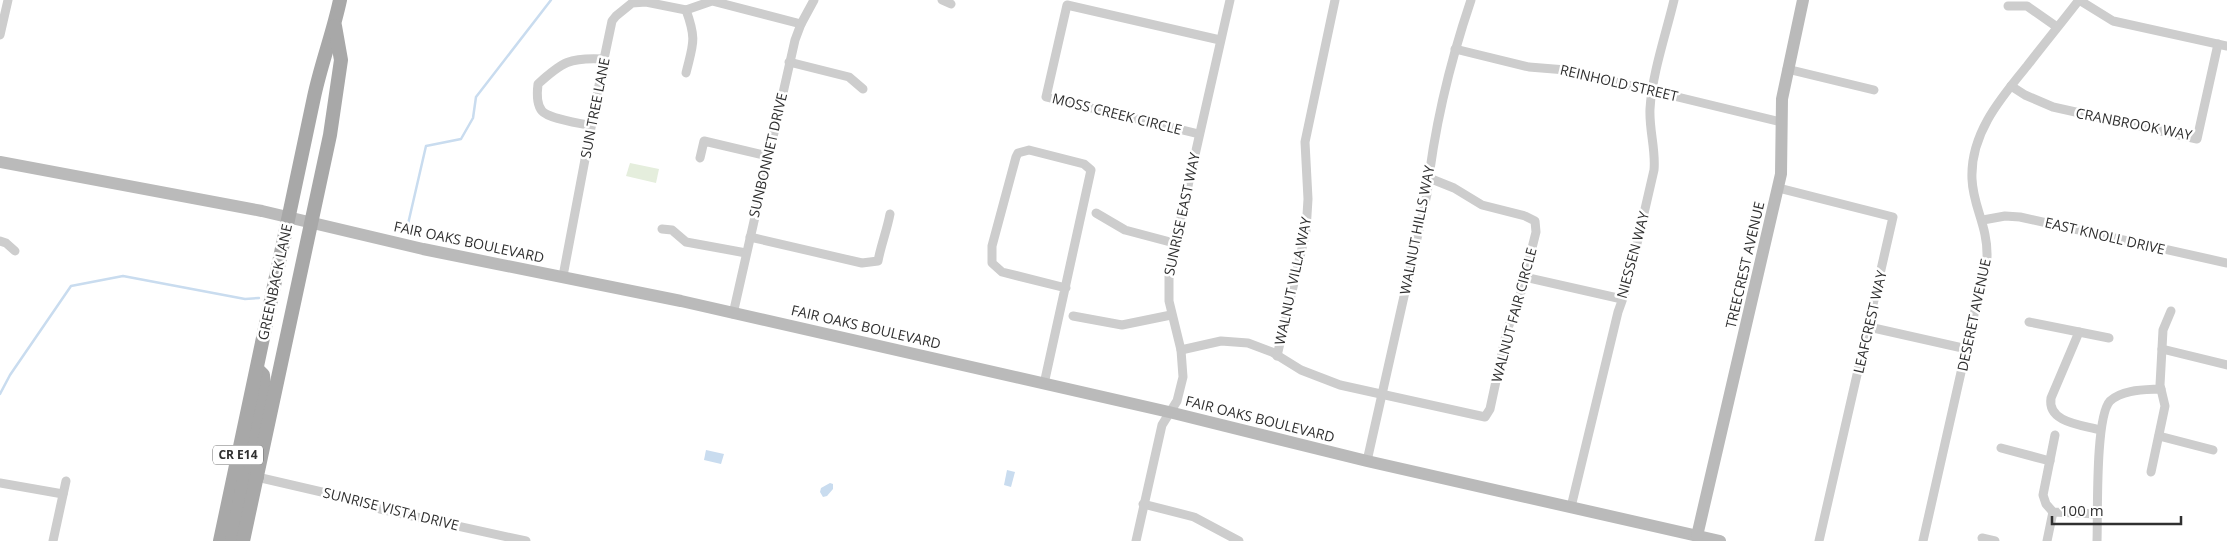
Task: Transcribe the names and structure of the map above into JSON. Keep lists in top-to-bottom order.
{
  "streets": {
    "main road": [
      "FAIR OAKS BOULEVARD",
      "TREECREST AVENUE",
      "GREENBACK LANE",
      "CR E14"
    ],
    "street": [
      "REINHOLD STREET",
      "SUN TREE LANE",
      "MOSS CREEK CIRCLE",
      "CRANBROOK WAY",
      "SUNBONNET DRIVE",
      "SUNRISE EAST WAY",
      "WALNUT HILLS WAY",
      "EAST KNOLL DRIVE",
      "NIESSEN WAY",
      "WALNUT VILLA WAY",
      "WALNUT FAIR CIRCLE",
      "DESERET AVENUE",
      "LEAFCREST WAY",
      "SUNRISE VISTA DRIVE"
    ]
  },
  "crossings": [
    ["REINHOLD STREET", "WALNUT HILLS WAY"],
    ["REINHOLD STREET", "NIESSEN WAY"],
    ["REINHOLD STREET", "TREECREST AVENUE"],
    ["SUN TREE LANE", "FAIR OAKS BOULEVARD"],
    ["MOSS CREEK CIRCLE", "SUNRISE EAST WAY"],
    ["CRANBROOK WAY", "DESERET AVENUE"],
    ["SUNBONNET DRIVE", "FAIR OAKS BOULEVARD"],
    ["SUNRISE EAST WAY", "FAIR OAKS BOULEVARD"],
    ["WALNUT HILLS WAY", "FAIR OAKS BOULEVARD"],
    ["WALNUT HILLS WAY", "WALNUT FAIR CIRCLE"],
    ["EAST KNOLL DRIVE", "DESERET AVENUE"],
    ["FAIR OAKS BOULEVARD", "NIESSEN WAY"],
    ["FAIR OAKS BOULEVARD", "TREECREST AVENUE"],
    ["FAIR OAKS BOULEVARD", "GREENBACK LANE"],
    ["TREECREST AVENUE", "LEAFCREST WAY"],
    ["GREENBACK LANE", "SUNRISE VISTA DRIVE"]
  ],
  "scale_bar": "100 m"
}
